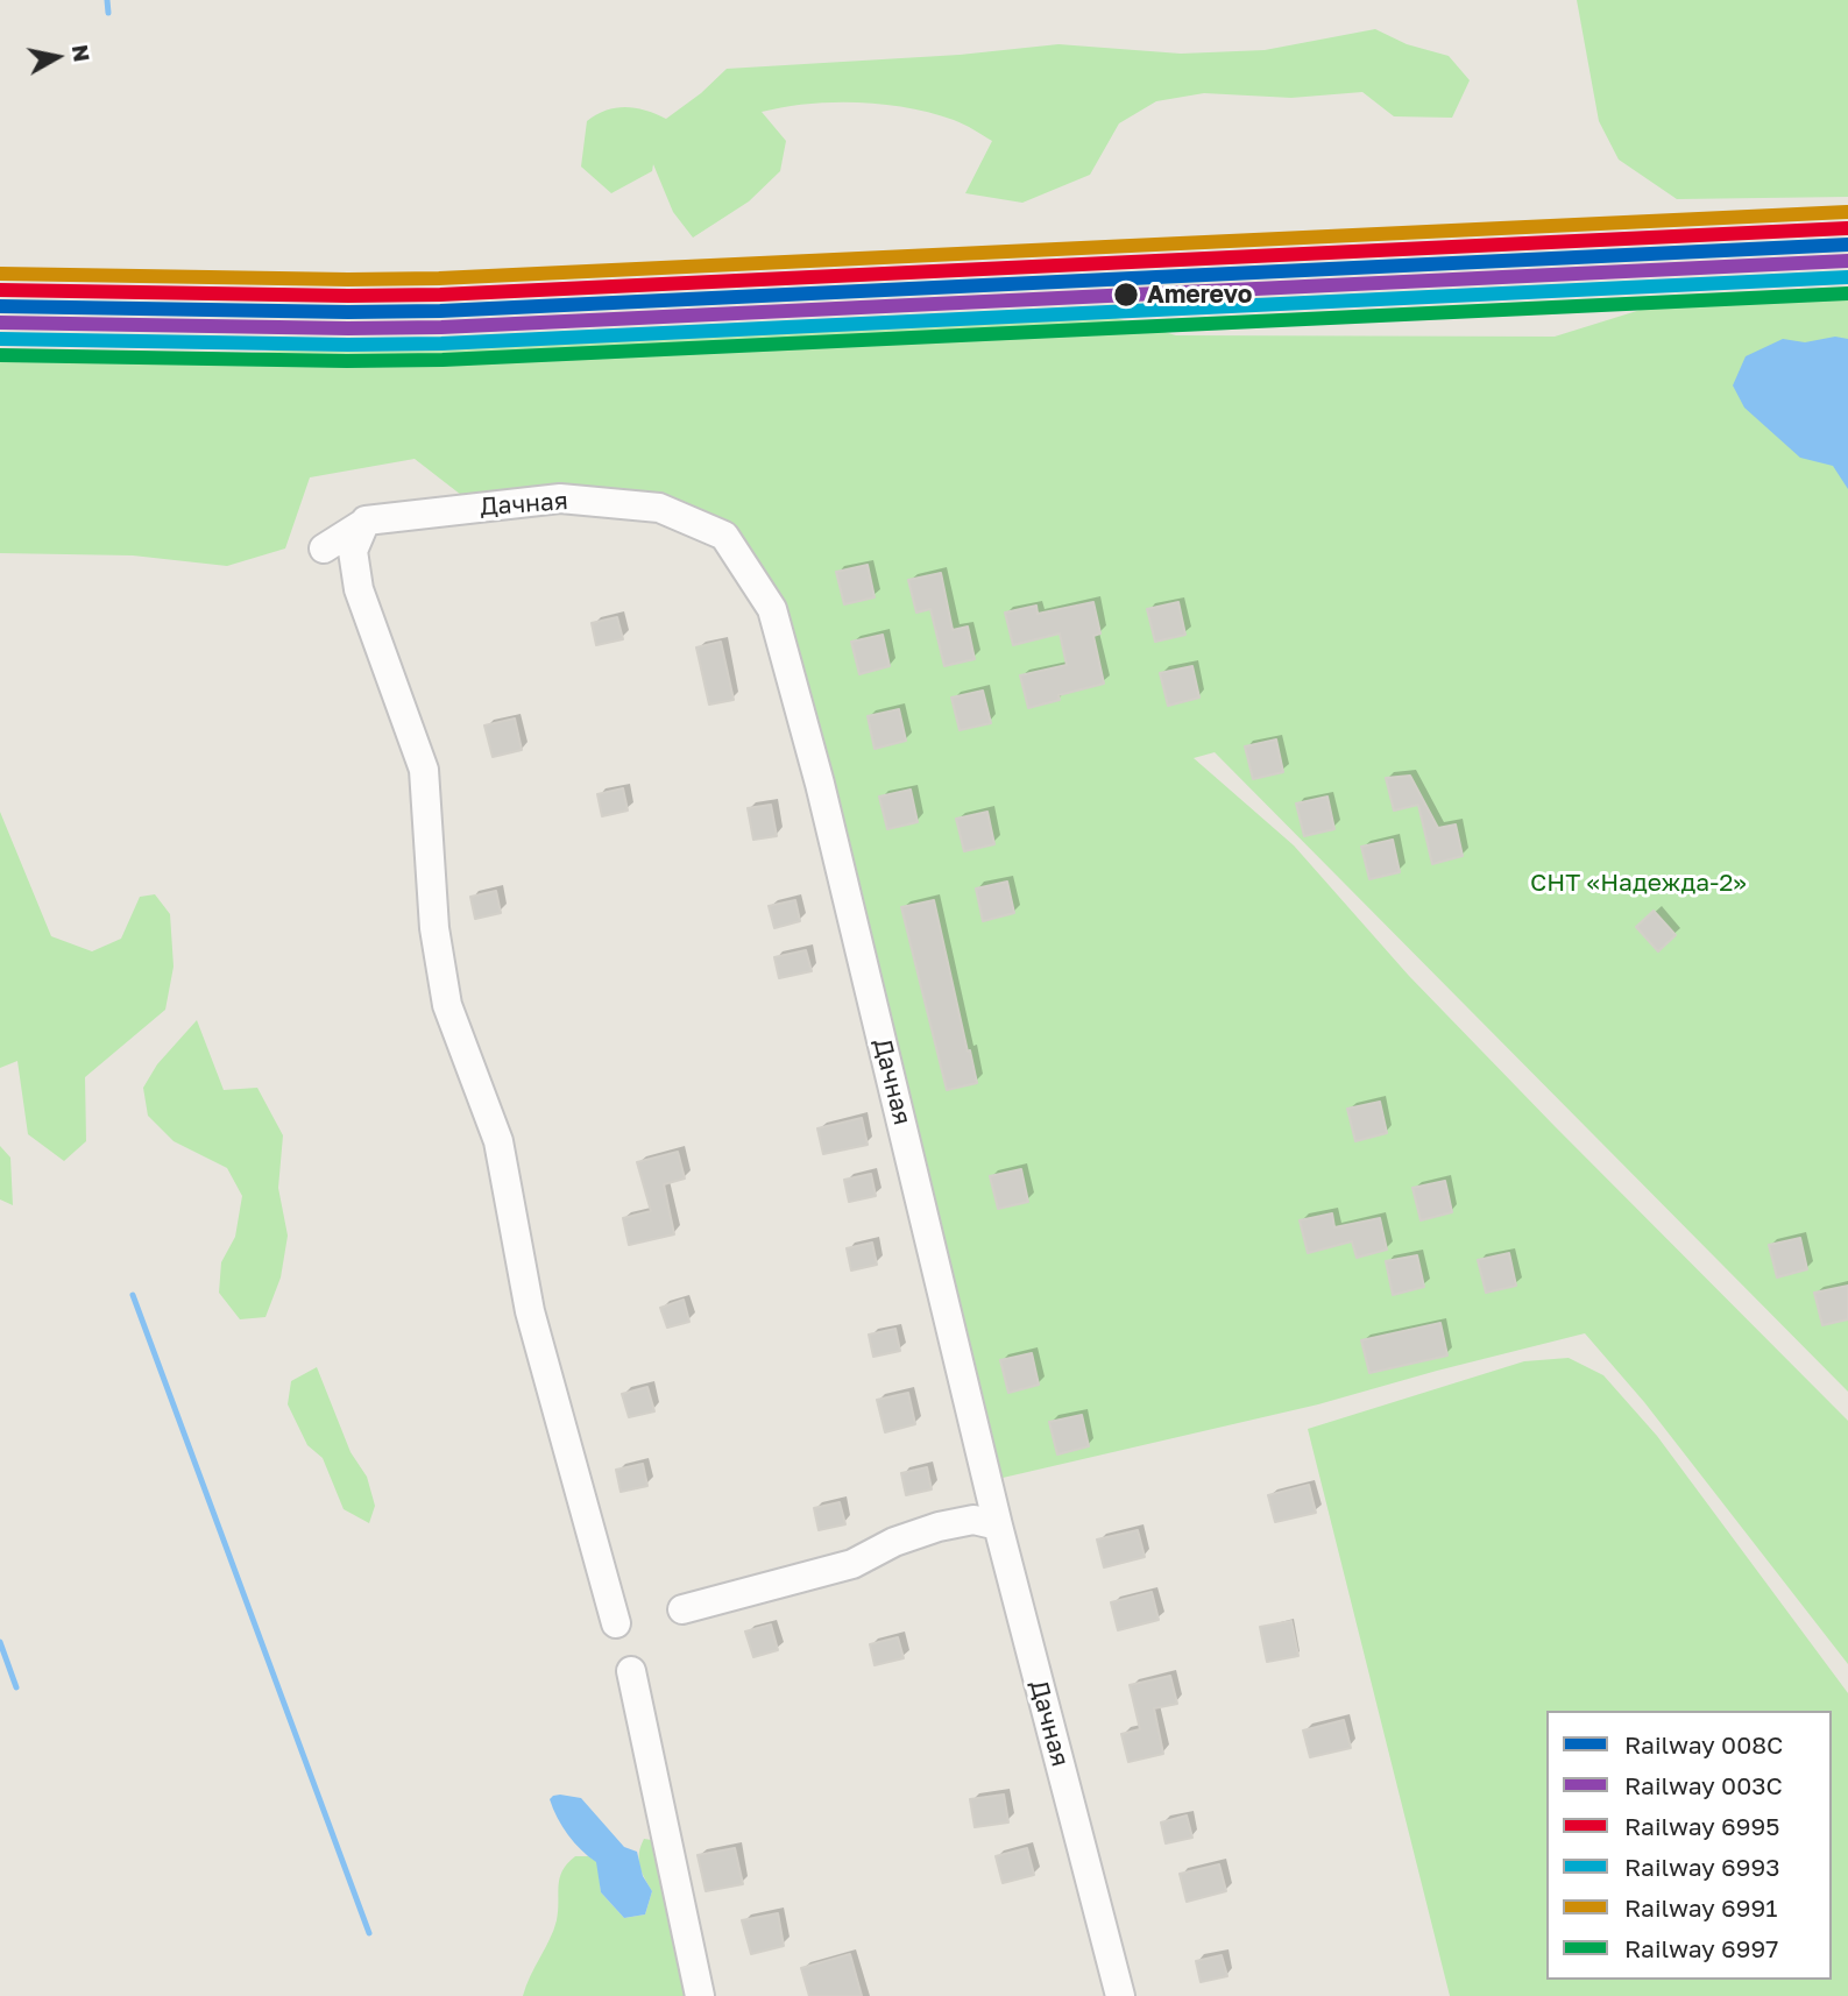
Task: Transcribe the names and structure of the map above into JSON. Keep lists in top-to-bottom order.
{
  "streets": {
    "street": ["Дачная"]
  },
  "parks": ["СНТ «Надежда-2»"],
  "places": ["Amerevo"],
  "lines": [
    "rail line 6991",
    "rail line 6995",
    "rail line 008С",
    "rail line 003С",
    "rail line 6993",
    "rail line 6997"
  ],
  "legend": [
    "Railway 008С",
    "Railway 003С",
    "Railway 6995",
    "Railway 6993",
    "Railway 6991",
    "Railway 6997"
  ],
  "north": "right"
}
